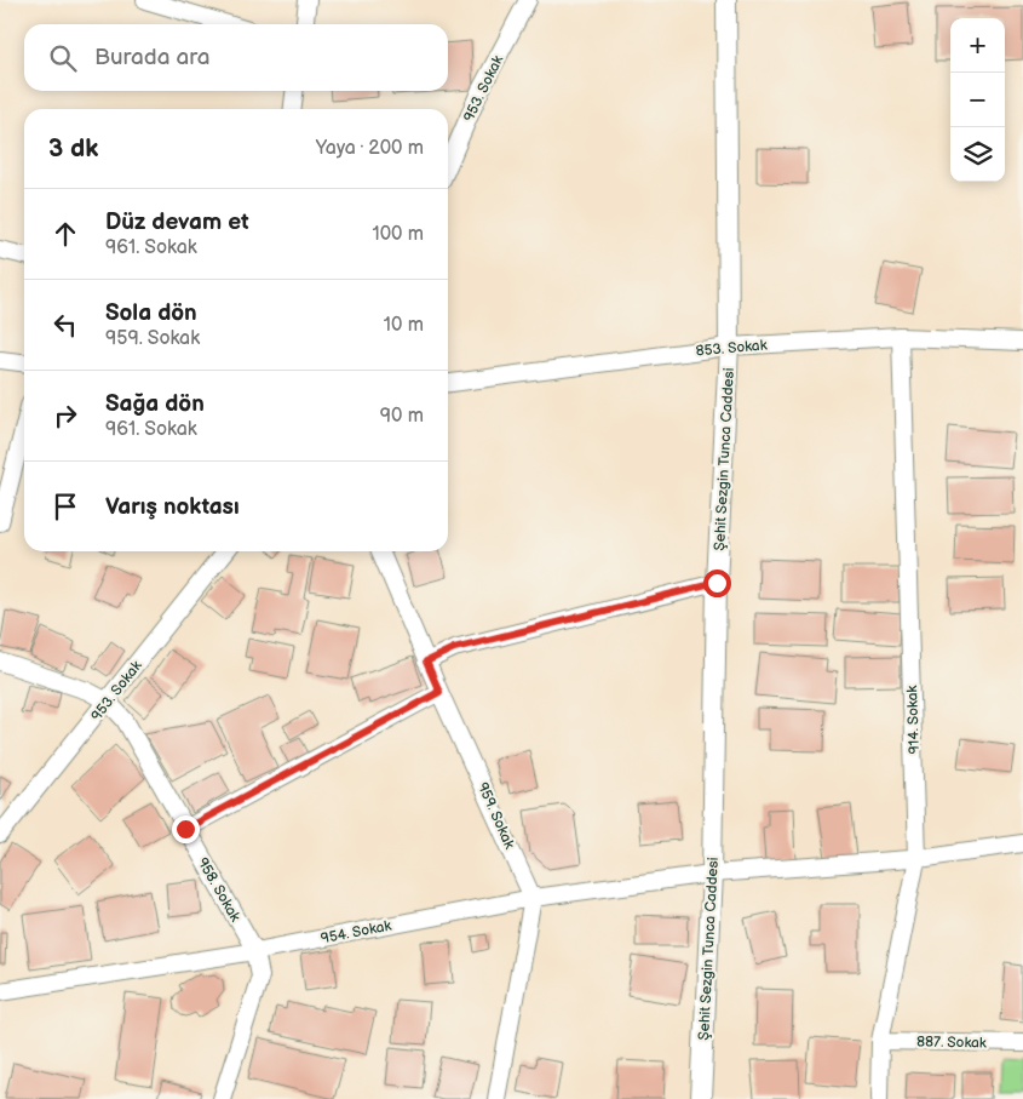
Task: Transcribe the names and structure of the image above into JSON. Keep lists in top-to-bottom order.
{
  "streets": {
    "street": [
      "953. Sokak",
      "853. Sokak",
      "Şehit Sezgin Tunca Caddesi",
      "914. Sokak",
      "959. Sokak",
      "958. Sokak",
      "954. Sokak",
      "887. Sokak"
    ]
  },
  "crossings": [
    ["953. Sokak", "958. Sokak"],
    ["853. Sokak", "Şehit Sezgin Tunca Caddesi"],
    ["853. Sokak", "914. Sokak"],
    ["Şehit Sezgin Tunca Caddesi", "954. Sokak"],
    ["914. Sokak", "954. Sokak"],
    ["914. Sokak", "887. Sokak"],
    ["959. Sokak", "954. Sokak"],
    ["958. Sokak", "954. Sokak"]
  ],
  "page": {
    "map_buttons": ["+", "−"],
    "search": "Burada ara",
    "heading": ["3 dk", "Yaya · 200 m"],
    "list": [
      ["Düz devam et", "961. Sokak", "100 m"],
      ["Sola dön", "959. Sokak", "10 m"],
      ["Sağa dön", "961. Sokak", "90 m"],
      "Varış noktası"
    ]
  }
}
